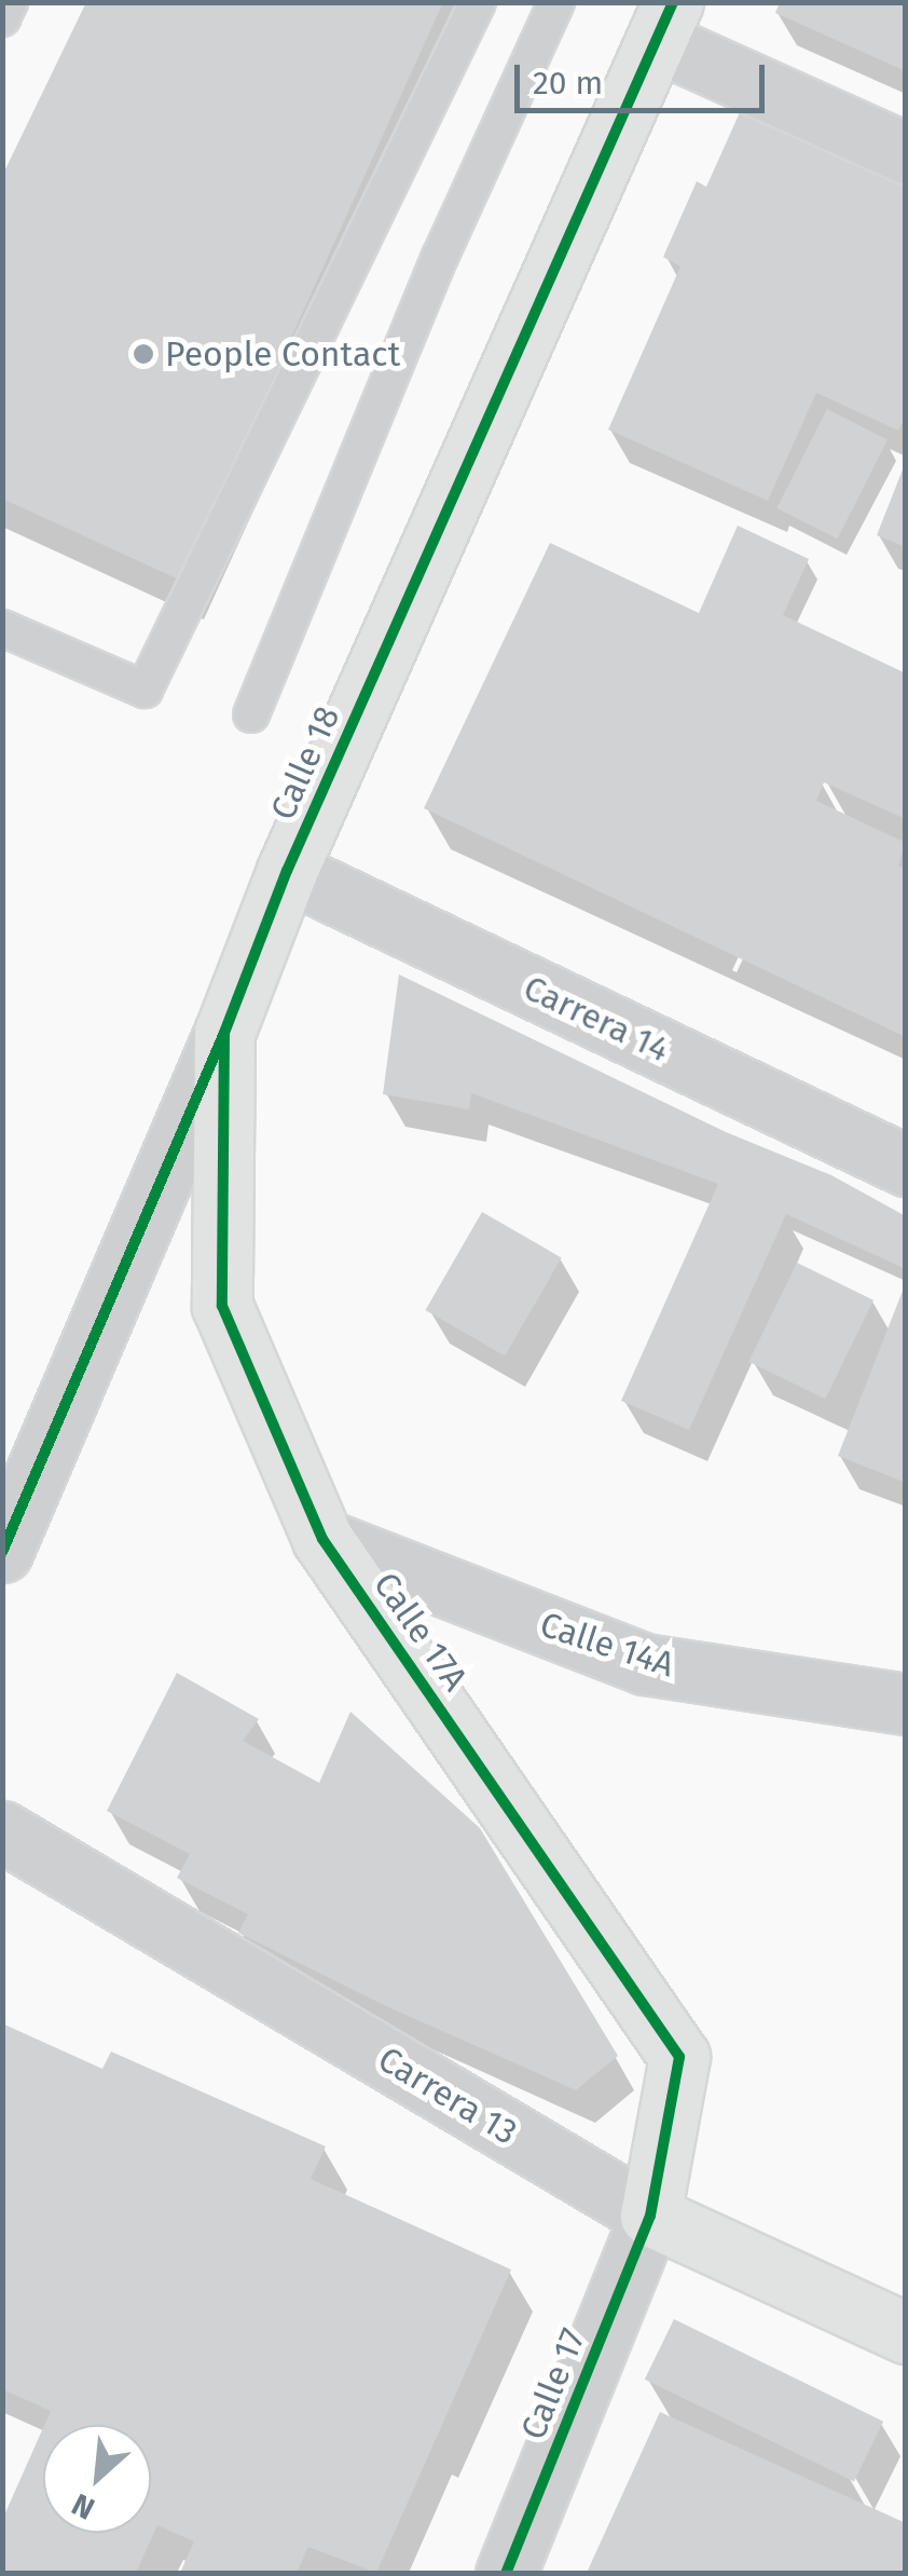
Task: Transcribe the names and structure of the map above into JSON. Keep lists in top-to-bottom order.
{
  "streets": {
    "street": [
      "Calle 18",
      "Carrera 14",
      "Calle 17A",
      "Calle 14A",
      "Carrera 13",
      "Calle 17"
    ]
  },
  "crossings": [
    ["Calle 18", "Carrera 14"],
    ["Calle 18", "Calle 17A"],
    ["Calle 17A", "Calle 14A"],
    ["Calle 17A", "Carrera 13"],
    ["Calle 17A", "Calle 17"],
    ["Carrera 13", "Calle 17"]
  ],
  "places": ["People Contact"],
  "scale_bar": "20 m",
  "north": "bottom left"
}
